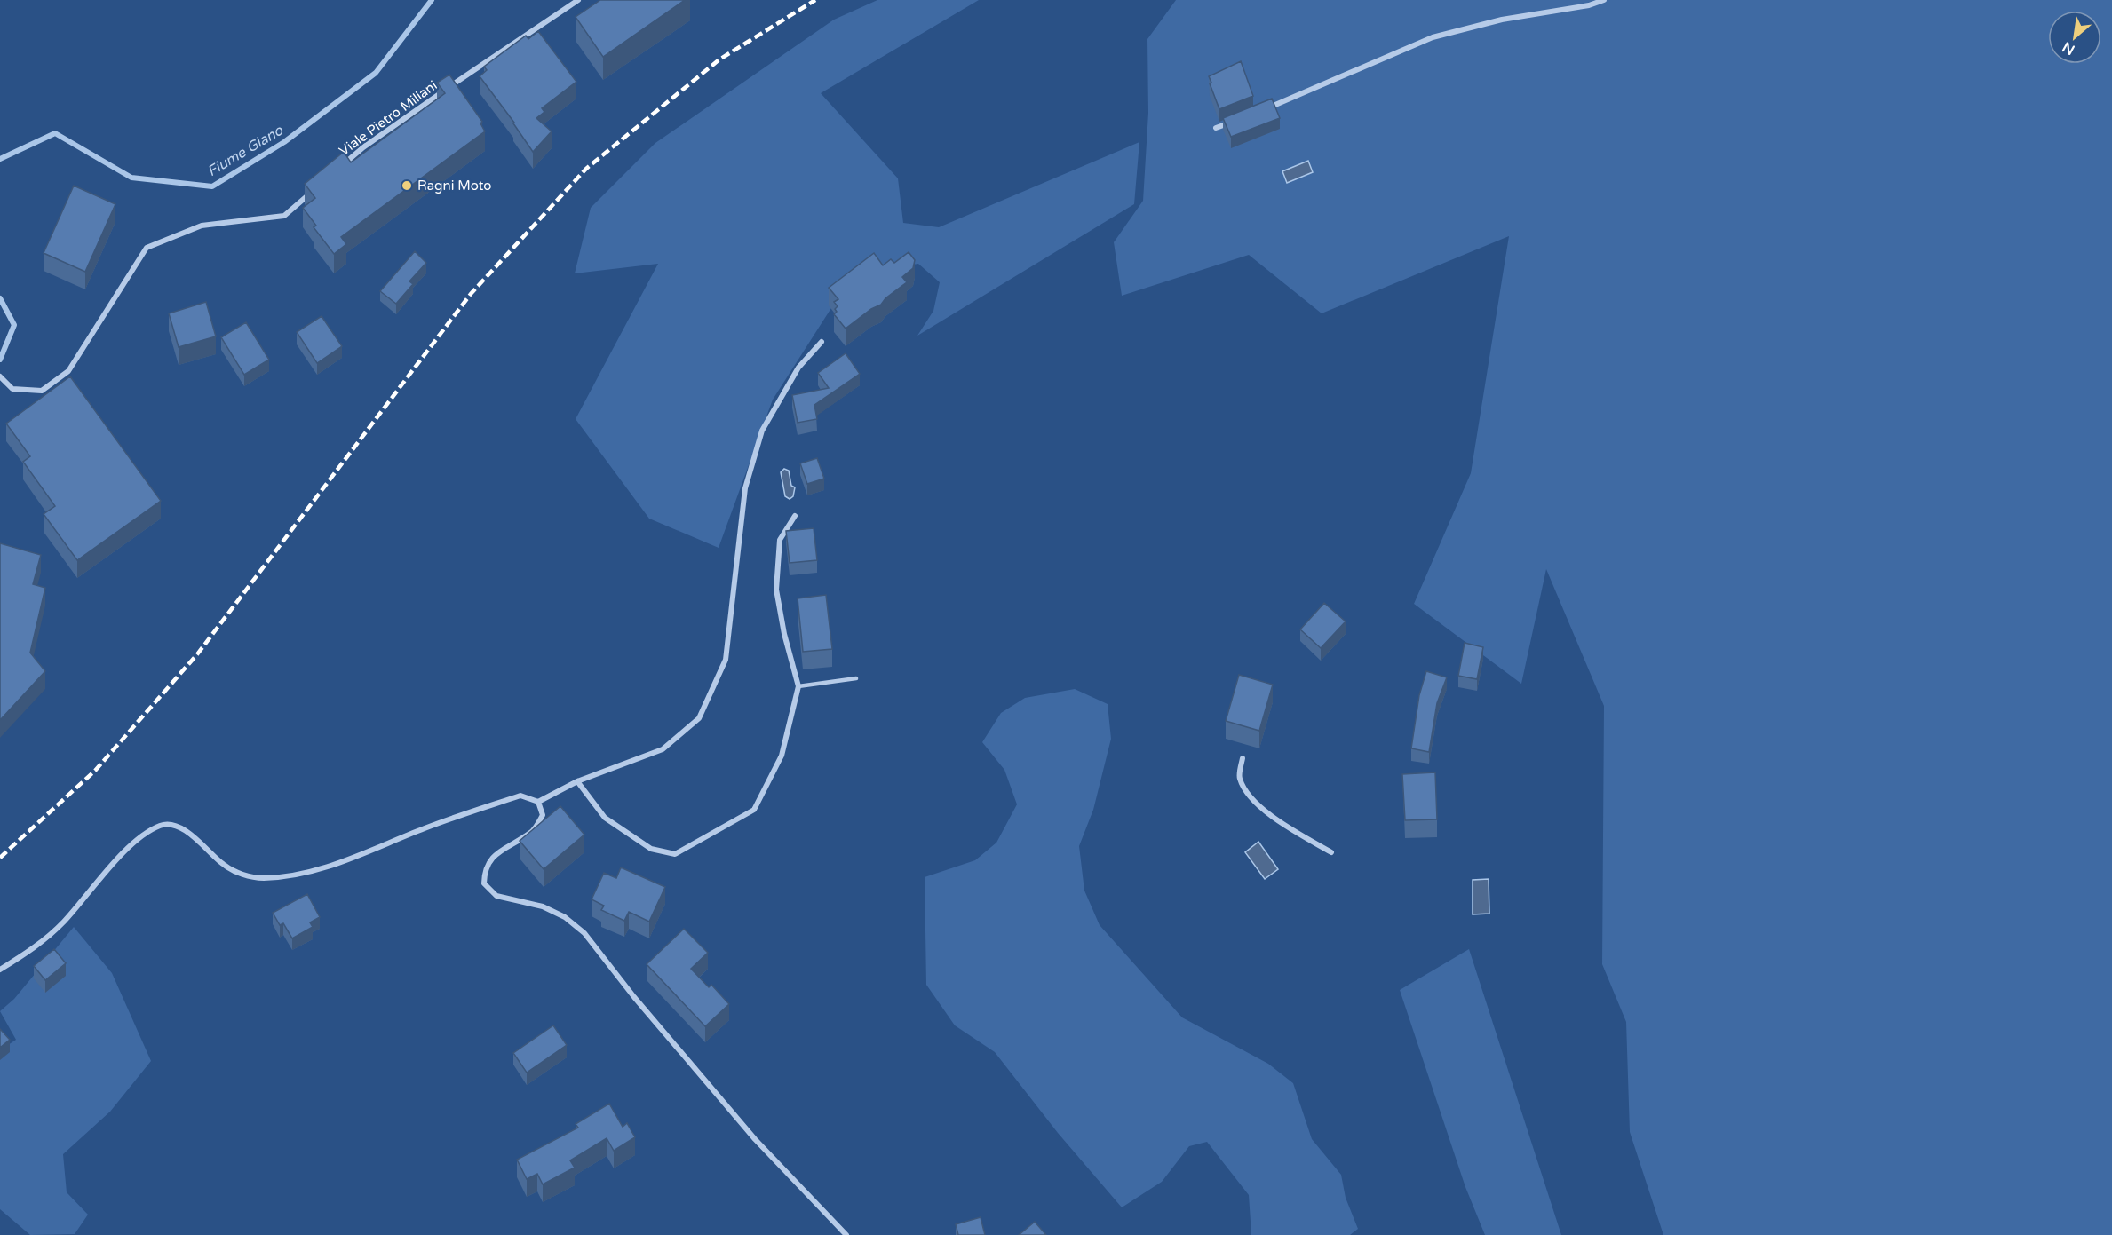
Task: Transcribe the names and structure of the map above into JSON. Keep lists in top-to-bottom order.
{
  "streets": {
    "street": ["Viale Pietro Miliani"]
  },
  "water": ["Fiume Giano"],
  "places": ["Ragni Moto"],
  "north": "bottom left"
}
